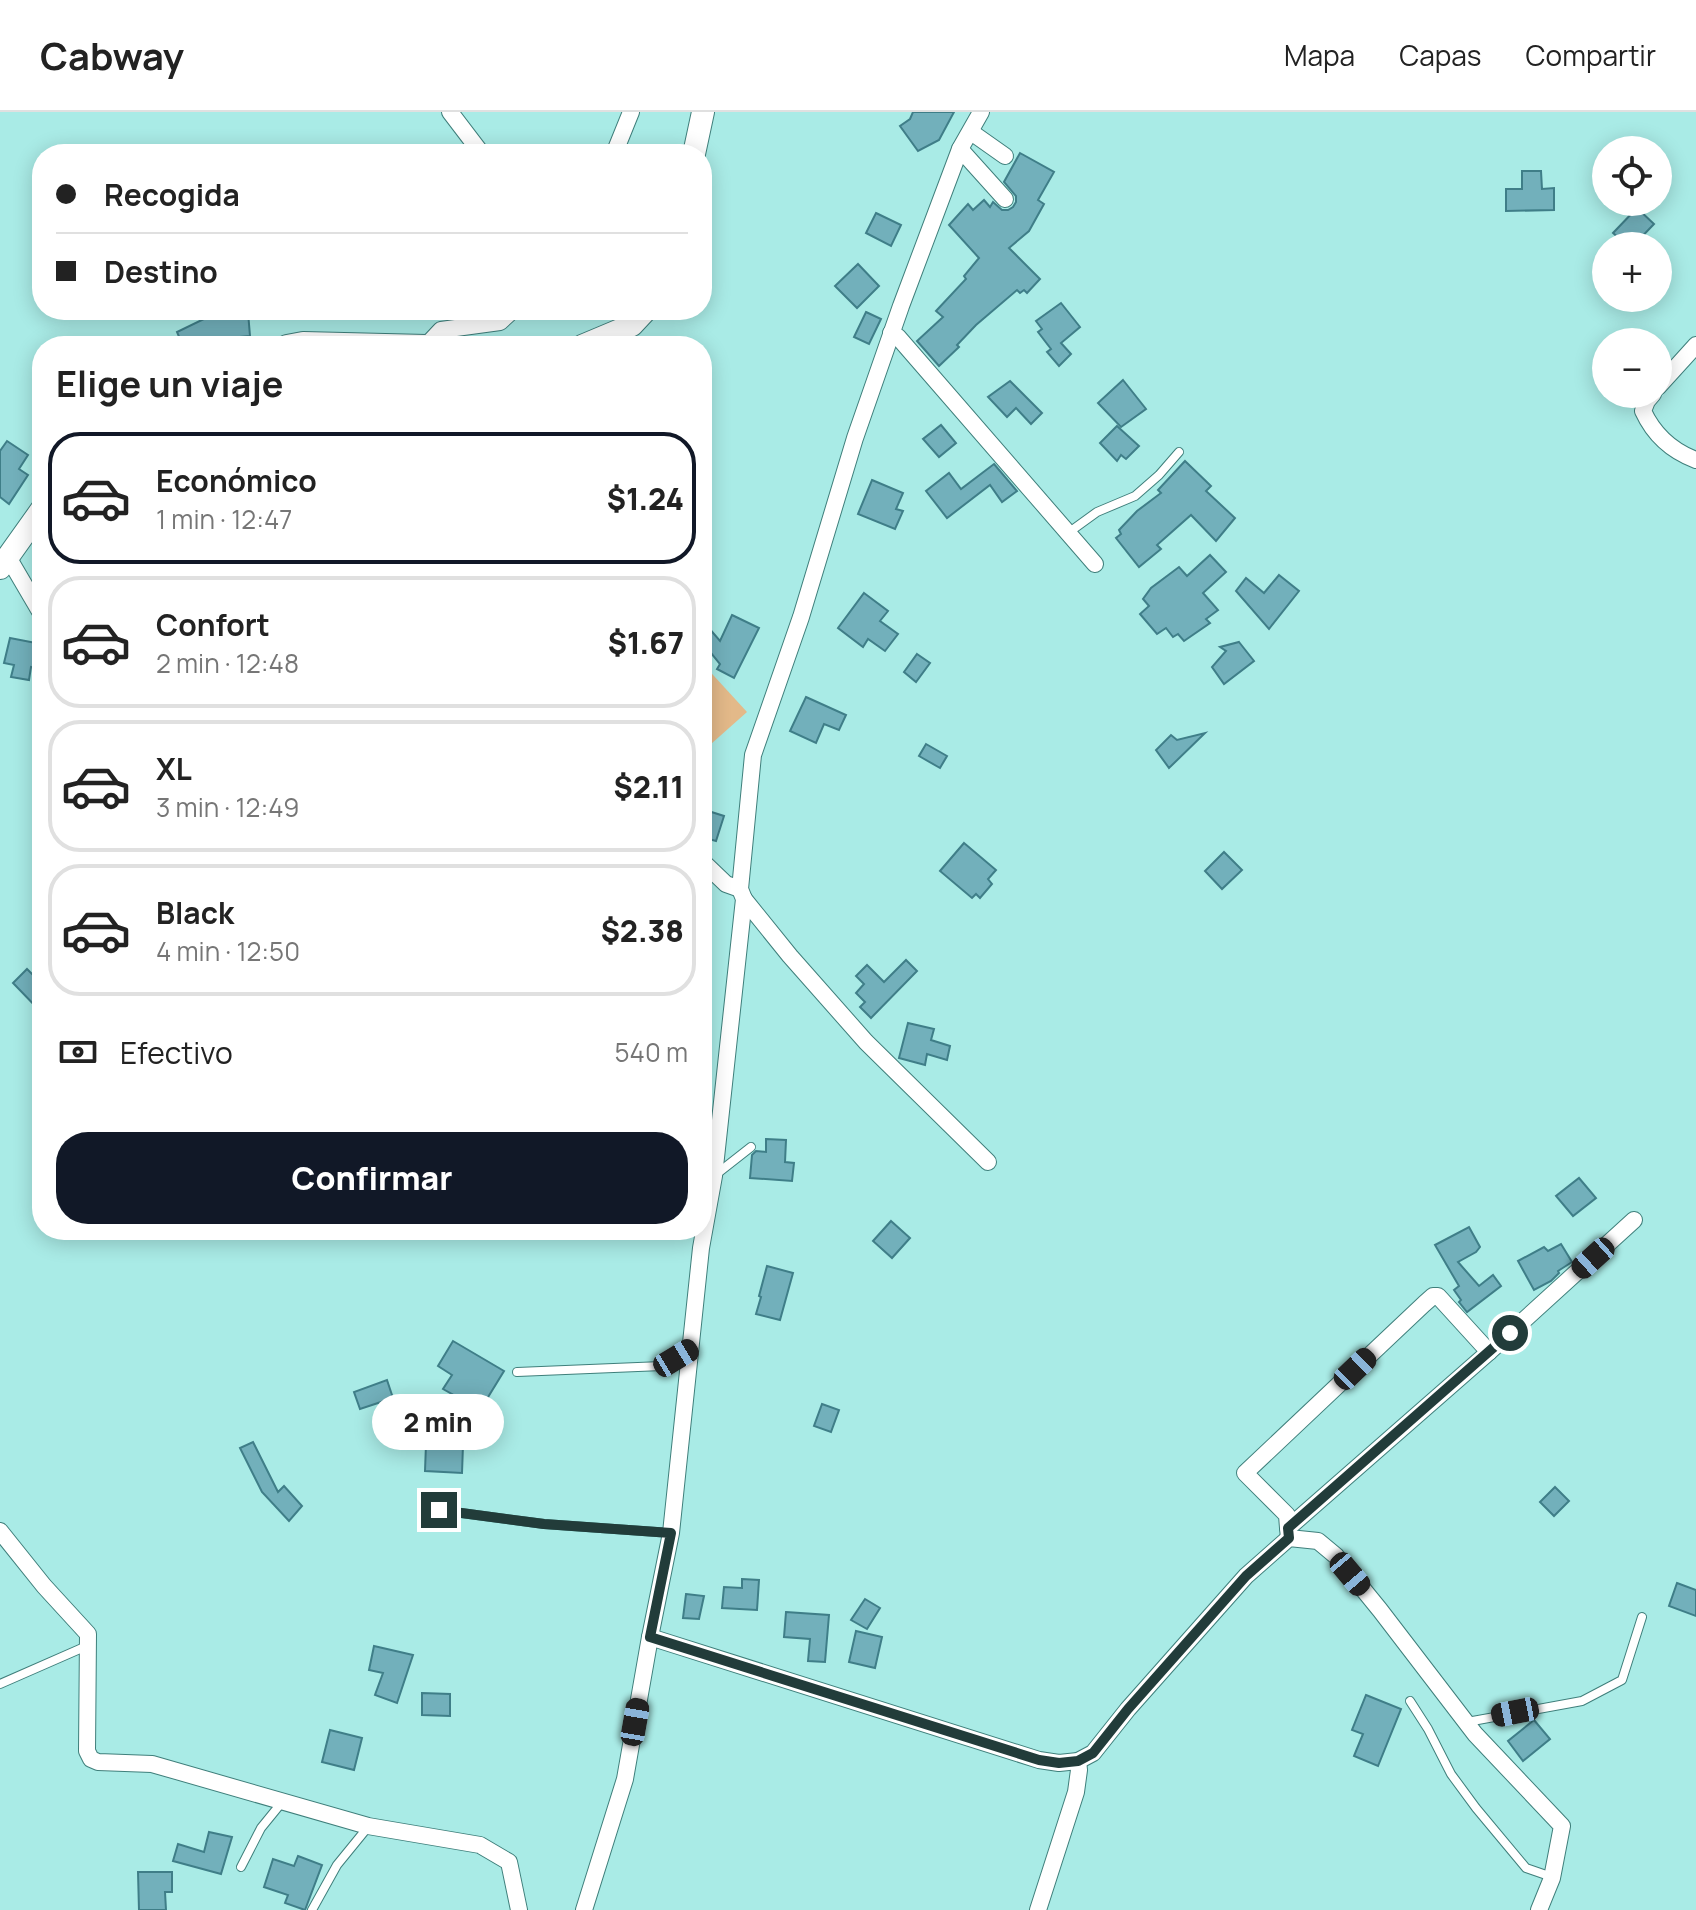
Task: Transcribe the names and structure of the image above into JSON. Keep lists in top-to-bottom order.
{
  "page": {
    "header": "Cabway",
    "nav": ["Mapa", "Capas", "Compartir"],
    "map_buttons": ["+", "−"],
    "banner": ["Recogida", "Destino"],
    "heading": "Elige un viaje",
    "list": [
      {
        "name": "Económico",
        "note": "1 min · 12:47",
        "value": "$1.24"
      },
      {
        "name": "Confort",
        "note": "2 min · 12:48",
        "value": "$1.67"
      },
      {
        "name": "XL",
        "note": "3 min · 12:49",
        "value": "$2.11"
      },
      {
        "name": "Black",
        "note": "4 min · 12:50",
        "value": "$2.38"
      }
    ],
    "pay": ["Efectivo", "540 m"],
    "buttons": "Confirmar",
    "bubble": "2 min"
  }
}
